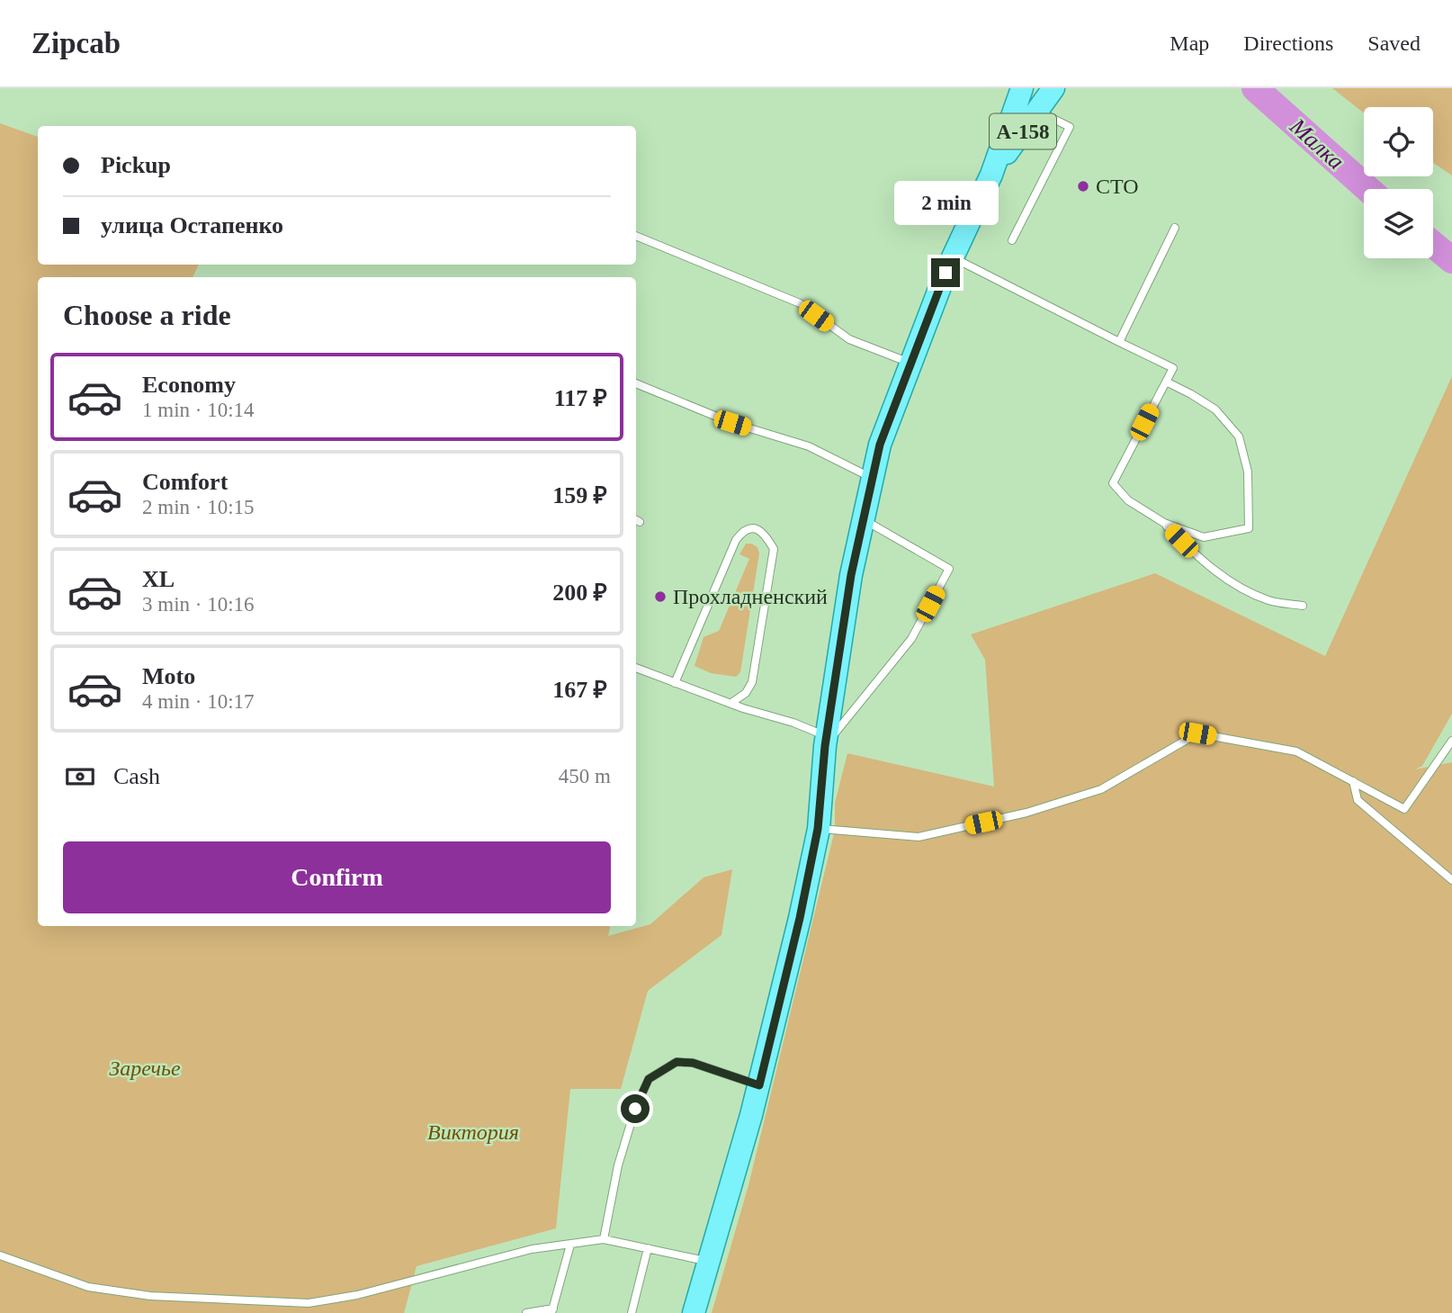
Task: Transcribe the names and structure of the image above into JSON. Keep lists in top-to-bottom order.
{
  "streets": {
    "main road": ["А-158"]
  },
  "water": ["Малка"],
  "parks": ["Заречье", "Виктория"],
  "places": ["СТО", "Прохладненский"],
  "page": {
    "header": "Zipcab",
    "nav": ["Map", "Directions", "Saved"],
    "banner": ["Pickup", "улица Остапенко"],
    "bubble": "2 min",
    "heading": "Choose a ride",
    "list": [
      {
        "name": "Economy",
        "note": "1 min · 10:14",
        "value": "117 ₽"
      },
      {
        "name": "Comfort",
        "note": "2 min · 10:15",
        "value": "159 ₽"
      },
      {
        "name": "XL",
        "note": "3 min · 10:16",
        "value": "200 ₽"
      },
      {
        "name": "Moto",
        "note": "4 min · 10:17",
        "value": "167 ₽"
      }
    ],
    "pay": ["Cash", "450 m"],
    "buttons": "Confirm"
  }
}
